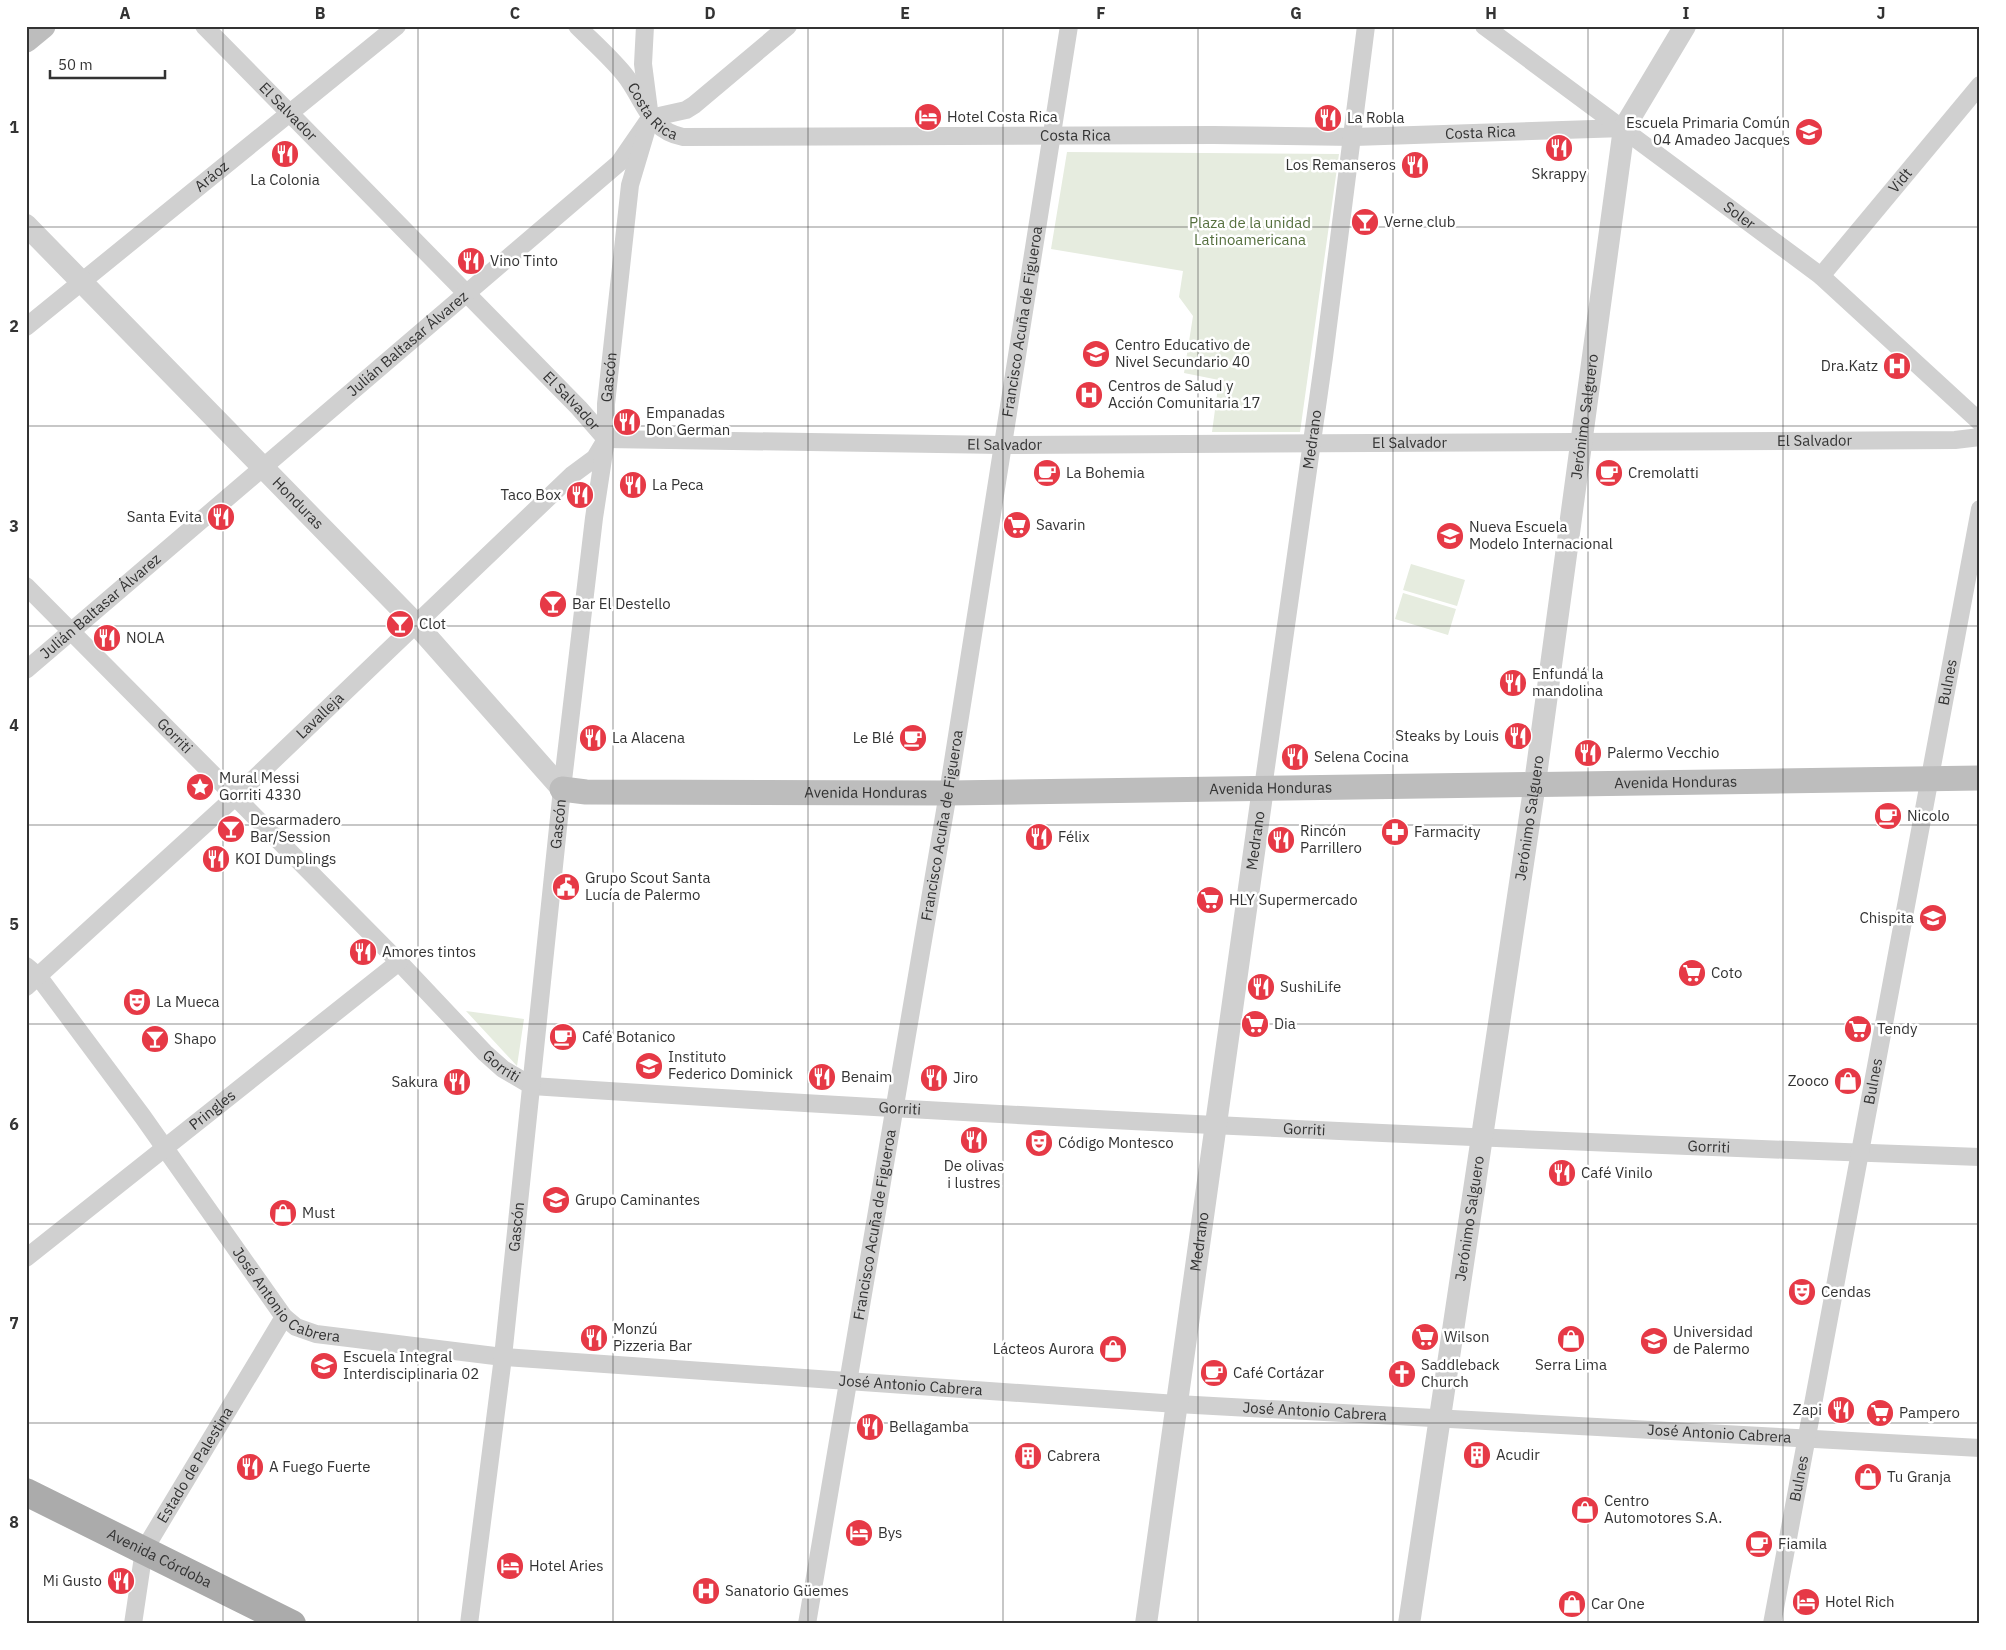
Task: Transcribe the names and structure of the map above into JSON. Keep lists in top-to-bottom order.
{
  "streets": {
    "main road": ["Avenida Honduras", "Avenida Córdoba"],
    "street": [
      "Costa Rica",
      "El Salvador",
      "Aráoz",
      "Vidt",
      "Soler",
      "Francisco Acuña de Figueroa",
      "Julián Baltasar Álvarez",
      "Gascón",
      "Jerónimo Salguero",
      "Medrano",
      "Honduras",
      "Bulnes",
      "Lavalleja",
      "Gorriti",
      "Pringles",
      "José Antonio Cabrera",
      "Estado de Palestina"
    ]
  },
  "crossings": [
    ["Costa Rica", "Soler"],
    ["Costa Rica", "Francisco Acuña de Figueroa"],
    ["Costa Rica", "Julián Baltasar Álvarez"],
    ["Costa Rica", "Gascón"],
    ["Costa Rica", "Jerónimo Salguero"],
    ["Costa Rica", "Medrano"],
    ["El Salvador", "Aráoz"],
    ["El Salvador", "Francisco Acuña de Figueroa"],
    ["El Salvador", "Julián Baltasar Álvarez"],
    ["El Salvador", "Gascón"],
    ["El Salvador", "Jerónimo Salguero"],
    ["El Salvador", "Medrano"],
    ["El Salvador", "Lavalleja"],
    ["Aráoz", "Honduras"],
    ["Vidt", "Soler"],
    ["Soler", "Jerónimo Salguero"],
    ["Francisco Acuña de Figueroa", "Gorriti"],
    ["Francisco Acuña de Figueroa", "Avenida Honduras"],
    ["Francisco Acuña de Figueroa", "José Antonio Cabrera"],
    ["Julián Baltasar Álvarez", "Gascón"],
    ["Julián Baltasar Álvarez", "Honduras"],
    ["Julián Baltasar Álvarez", "Gorriti"],
    ["Gascón", "Honduras"],
    ["Gascón", "Lavalleja"],
    ["Gascón", "Gorriti"],
    ["Gascón", "Avenida Honduras"],
    ["Gascón", "José Antonio Cabrera"],
    ["Jerónimo Salguero", "Gorriti"],
    ["Jerónimo Salguero", "Avenida Honduras"],
    ["Jerónimo Salguero", "José Antonio Cabrera"],
    ["Medrano", "Gorriti"],
    ["Medrano", "Avenida Honduras"],
    ["Medrano", "José Antonio Cabrera"],
    ["Honduras", "Lavalleja"],
    ["Honduras", "Avenida Honduras"],
    ["Bulnes", "Gorriti"],
    ["Bulnes", "Avenida Honduras"],
    ["Bulnes", "José Antonio Cabrera"],
    ["Lavalleja", "Gorriti"],
    ["Lavalleja", "José Antonio Cabrera"],
    ["Gorriti", "Pringles"],
    ["Pringles", "José Antonio Cabrera"],
    ["José Antonio Cabrera", "Estado de Palestina"],
    ["Estado de Palestina", "Avenida Córdoba"]
  ],
  "parks": ["Plaza de la unidad Latinoamericana"],
  "places": {
    "hotel": [
      "Hotel Costa Rica",
      "Bys",
      "Hotel Aries",
      "Hotel Rich"
    ],
    "restaurant": [
      "La Robla",
      "Skrappy",
      "La Colonia",
      "Los Remanseros",
      "Vino Tinto",
      "Empanadas Don German",
      "La Peca",
      "Taco Box",
      "Santa Evita",
      "NOLA",
      "Enfundá la mandolina",
      "Steaks by Louis",
      "La Alacena",
      "Palermo Vecchio",
      "Selena Cocina",
      "Félix",
      "Rincón Parrillero",
      "KOI Dumplings",
      "Amores tintos",
      "SushiLife",
      "Benaim",
      "Jiro",
      "Sakura",
      "De olivas i lustres",
      "Café Vinilo",
      "Monzú Pizzeria Bar",
      "Zapi",
      "Bellagamba",
      "A Fuego Fuerte",
      "Mi Gusto"
    ],
    "school or university": [
      "Escuela Primaria Común 04 Amadeo Jacques",
      "Centro Educativo de Nivel Secundario 40",
      "Nueva Escuela Modelo Internacional",
      "Chispita",
      "Instituto Federico Dominick",
      "Grupo Caminantes",
      "Universidad de Palermo",
      "Escuela Integral Interdisciplinaria 02"
    ],
    "bar": [
      "Verne club",
      "Bar El Destello",
      "Clot",
      "Desarmadero Bar/Session",
      "Shapo"
    ],
    "hospital": ["Dra.Katz", "Centros de Salud y Acción Comunitaria 17", "Sanatorio Güemes"],
    "cafe": [
      "La Bohemia",
      "Cremolatti",
      "Le Blé",
      "Nicolo",
      "Café Botanico",
      "Café Cortázar",
      "Fiamila"
    ],
    "supermarket": [
      "Savarin",
      "HLY Supermercado",
      "Coto",
      "Dia",
      "Tendy",
      "Wilson",
      "Pampero"
    ],
    "place": ["Mural Messi Gorriti 4330"],
    "pharmacy": ["Farmacity"],
    "public building": ["Grupo Scout Santa Lucía de Palermo"],
    "theatre": ["La Mueca", "Código Montesco", "Cendas"],
    "shop": [
      "Zooco",
      "Must",
      "Serra Lima",
      "Lácteos Aurora",
      "Tu Granja",
      "Centro Automotores S.A.",
      "Car One"
    ],
    "church": ["Saddleback Church"],
    "building": ["Acudir", "Cabrera"]
  },
  "scale_bar": "50 m",
  "grid": {
    "columns": [
      "A",
      "B",
      "C",
      "D",
      "E",
      "F",
      "G",
      "H",
      "I",
      "J"
    ],
    "rows": [
      "1",
      "2",
      "3",
      "4",
      "5",
      "6",
      "7",
      "8"
    ]
  }
}
